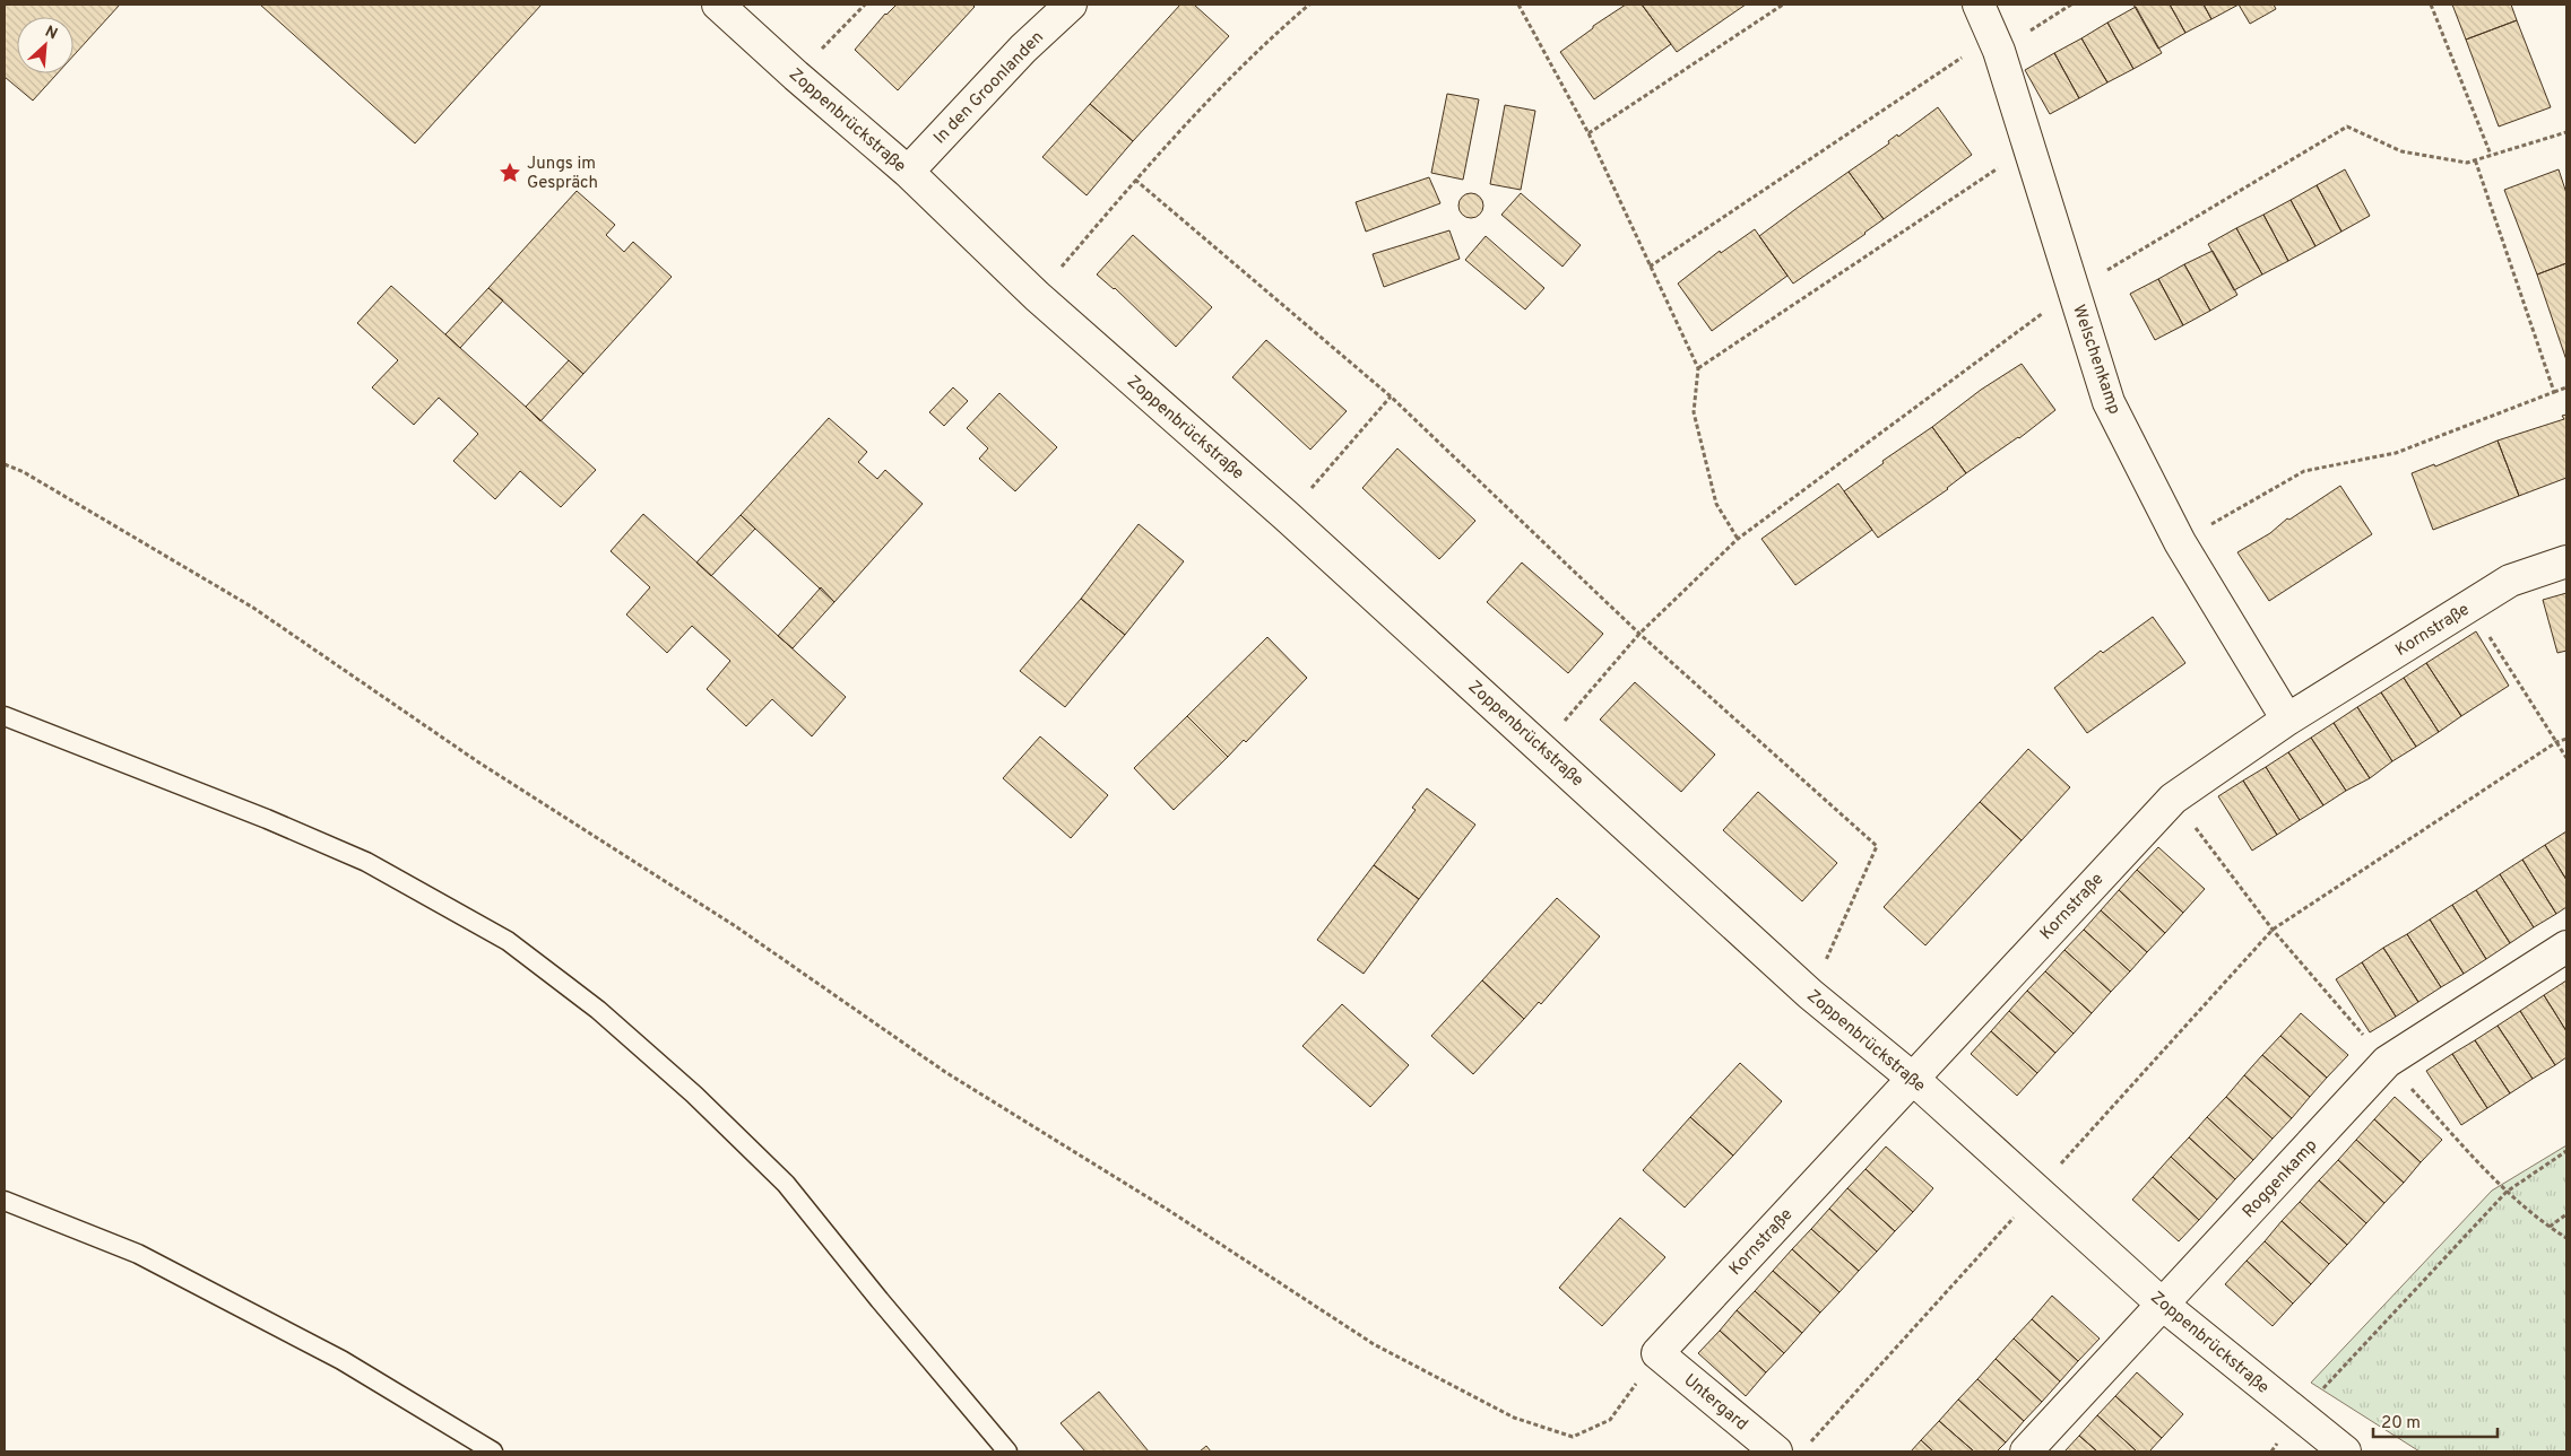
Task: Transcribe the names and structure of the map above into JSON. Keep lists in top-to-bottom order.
{
  "streets": {
    "street": [
      "In den Groonlanden",
      "Zoppenbrückstraße",
      "Welschenkamp",
      "Kornstraße",
      "Roggenkamp",
      "Untergard"
    ]
  },
  "crossings": [
    ["In den Groonlanden", "Zoppenbrückstraße"],
    ["Zoppenbrückstraße", "Kornstraße"],
    ["Zoppenbrückstraße", "Roggenkamp"],
    ["Welschenkamp", "Kornstraße"],
    ["Kornstraße", "Untergard"]
  ],
  "places": {
    "place": ["Jungs im Gespräch"]
  },
  "scale_bar": "20 m",
  "north": "top right"
}
